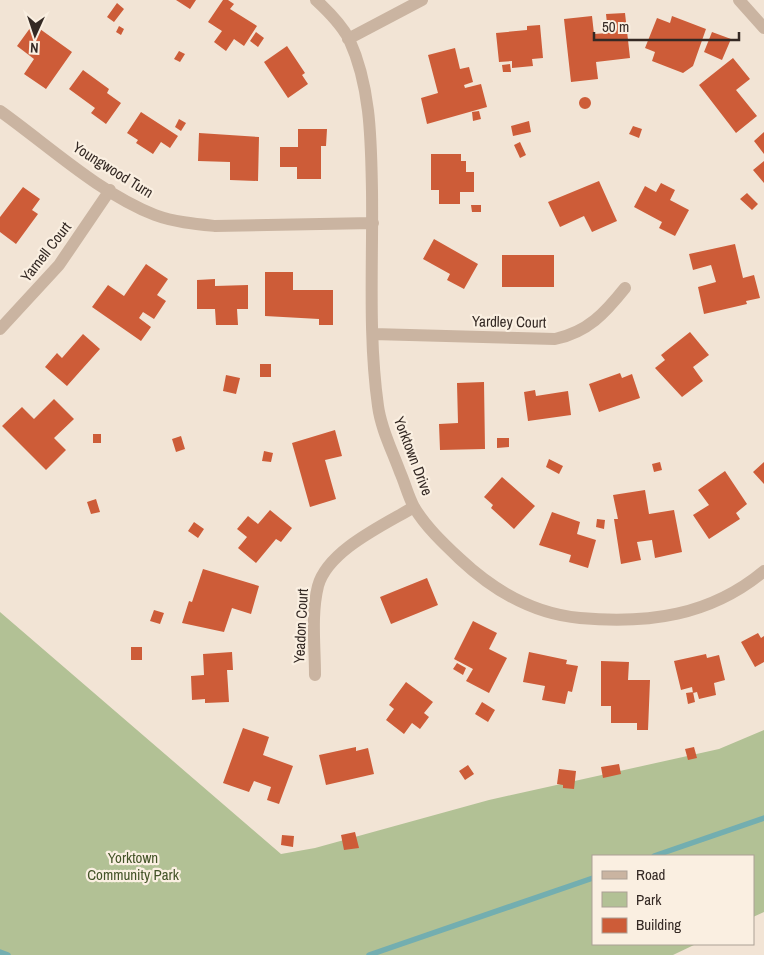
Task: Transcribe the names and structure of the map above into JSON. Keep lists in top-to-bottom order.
{
  "streets": {
    "street": [
      "Youngwood Turn",
      "Yarnell Court",
      "Yardley Court",
      "Yorktown Drive",
      "Yeadon Court"
    ]
  },
  "crossings": [
    ["Youngwood Turn", "Yarnell Court"],
    ["Youngwood Turn", "Yorktown Drive"],
    ["Yardley Court", "Yorktown Drive"],
    ["Yorktown Drive", "Yeadon Court"]
  ],
  "parks": ["Yorktown Community Park"],
  "legend": ["Road", "Park", "Building"],
  "scale_bar": "50 m",
  "north": "bottom"
}
